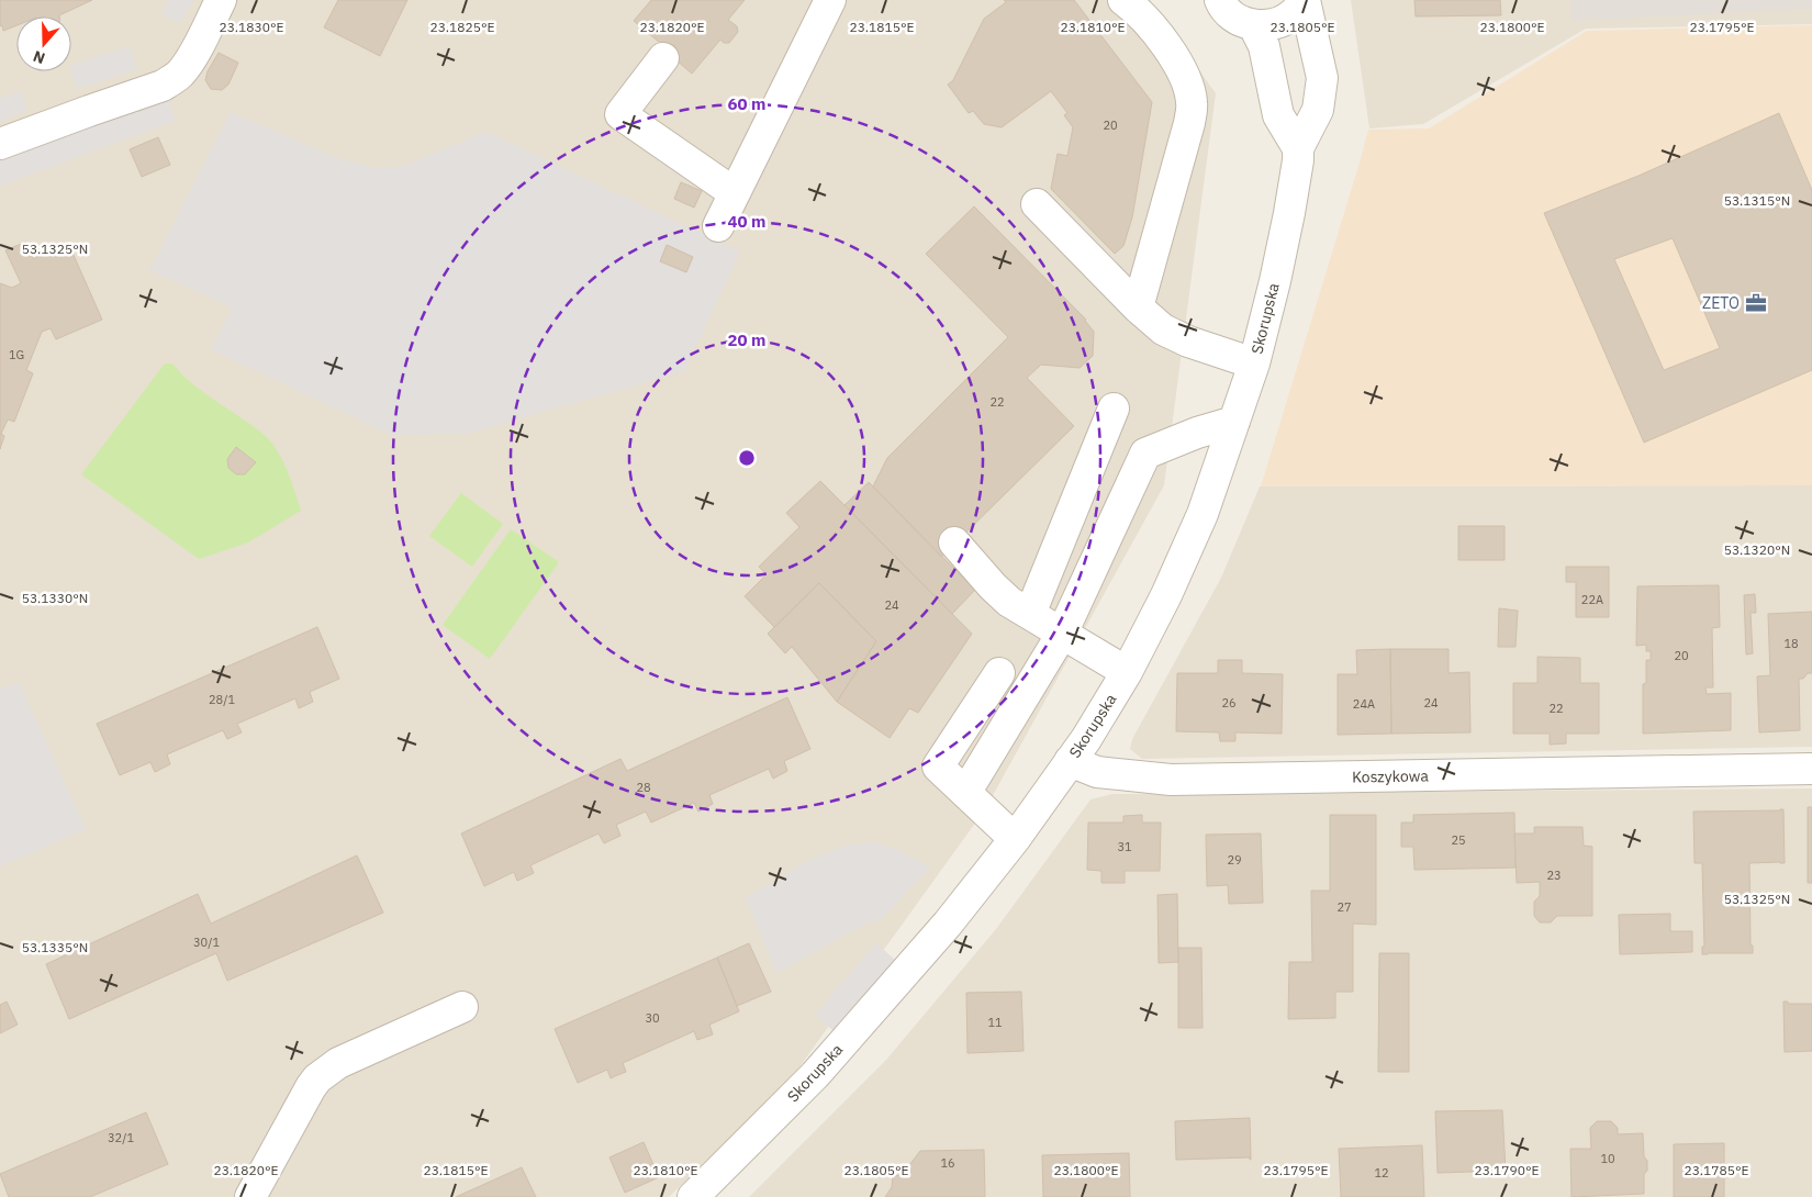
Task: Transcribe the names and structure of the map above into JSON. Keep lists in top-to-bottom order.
{
  "streets": {
    "street": ["Skorupska", "Koszykowa"]
  },
  "crossings": [
    ["Skorupska", "Koszykowa"]
  ],
  "places": {
    "office": ["ZETO"]
  },
  "house_numbers": [
    "20",
    "1G",
    "22",
    "22A",
    "24",
    "18",
    "20",
    "28/1",
    "26",
    "24",
    "24A",
    "22",
    "28",
    "25",
    "31",
    "29",
    "23",
    "27",
    "30/1",
    "30",
    "11",
    "32/1",
    "10",
    "16",
    "12"
  ],
  "north": "bottom",
  "coordinates": [
    "23.1820°E",
    "23.1815°E",
    "23.1810°E",
    "23.1805°E",
    "23.1795°E",
    "23.1830°E",
    "23.1825°E",
    "23.1800°E",
    "53.1315°N",
    "53.1325°N",
    "53.1320°N",
    "53.1330°N",
    "53.1335°N",
    "23.1790°E",
    "23.1785°E"
  ],
  "rings": ["60 m", "40 m", "20 m"]
}
